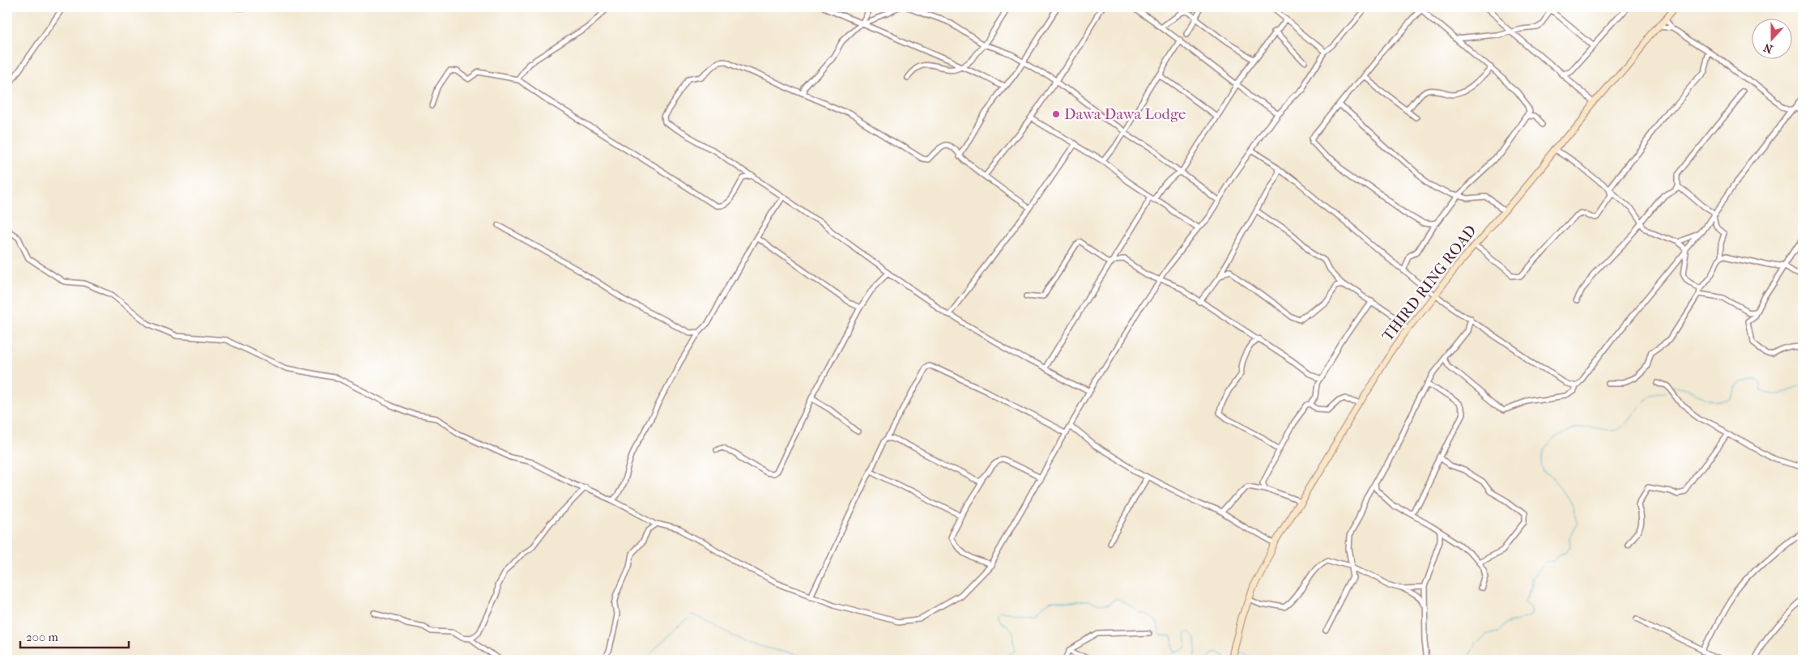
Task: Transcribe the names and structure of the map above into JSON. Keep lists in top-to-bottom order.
{
  "streets": {
    "street": ["THIRD RING ROAD"]
  },
  "places": ["Dawa Dawa Lodge"],
  "scale_bar": "200 m",
  "north": "bottom"
}
